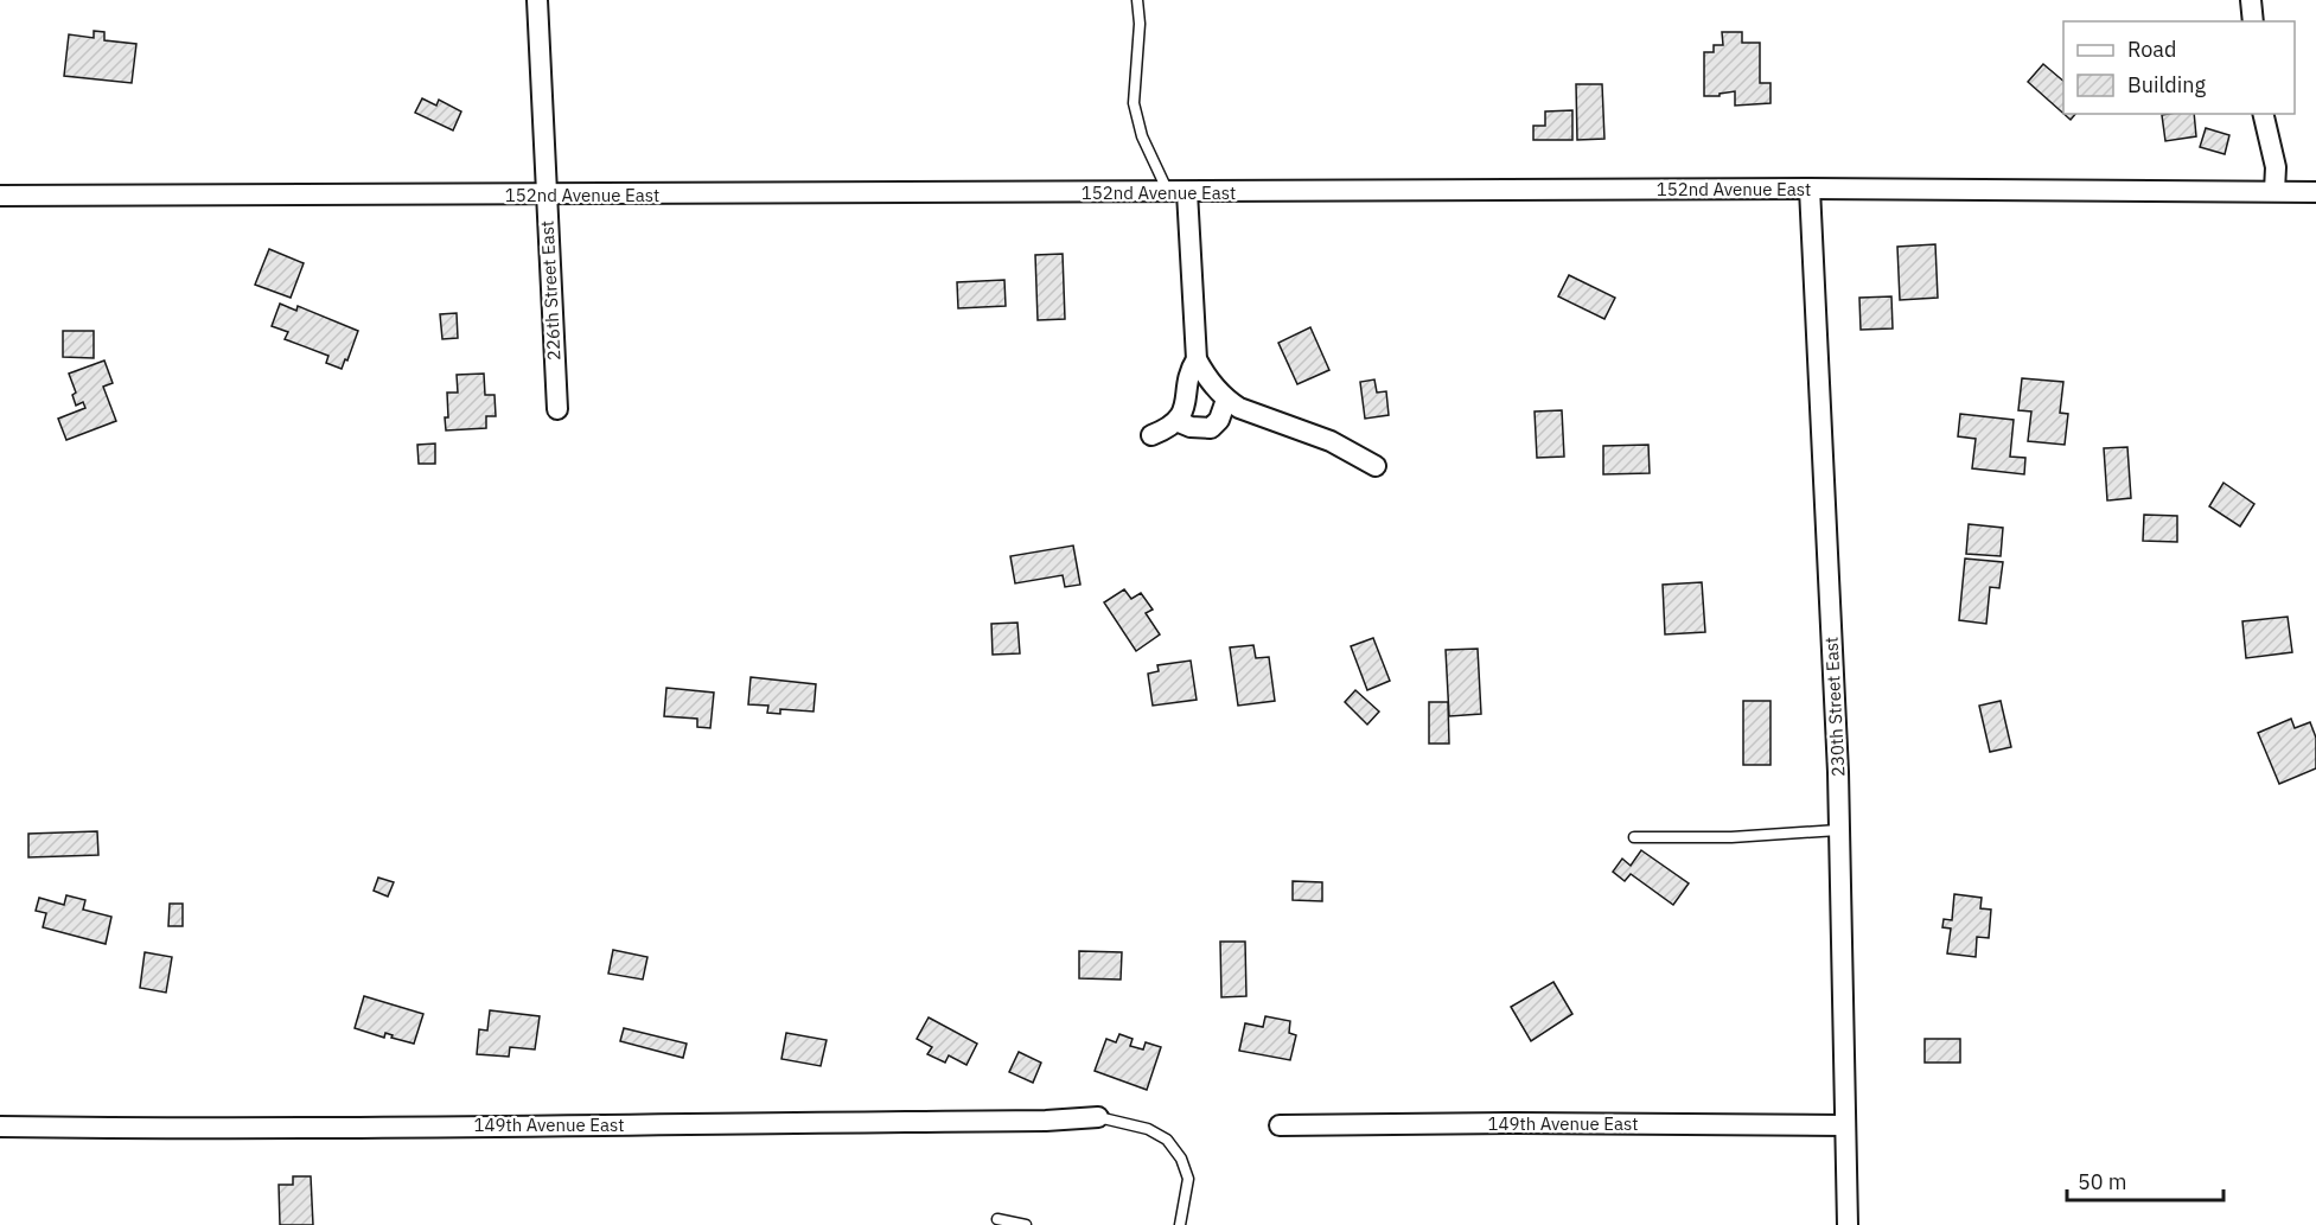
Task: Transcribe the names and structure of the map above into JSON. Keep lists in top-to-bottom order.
{
  "streets": {
    "street": [
      "152nd Avenue East",
      "226th Street East",
      "230th Street East",
      "149th Avenue East"
    ]
  },
  "crossings": [
    ["152nd Avenue East", "226th Street East"],
    ["152nd Avenue East", "230th Street East"],
    ["230th Street East", "149th Avenue East"]
  ],
  "legend": ["Road", "Building"],
  "scale_bar": "50 m"
}
